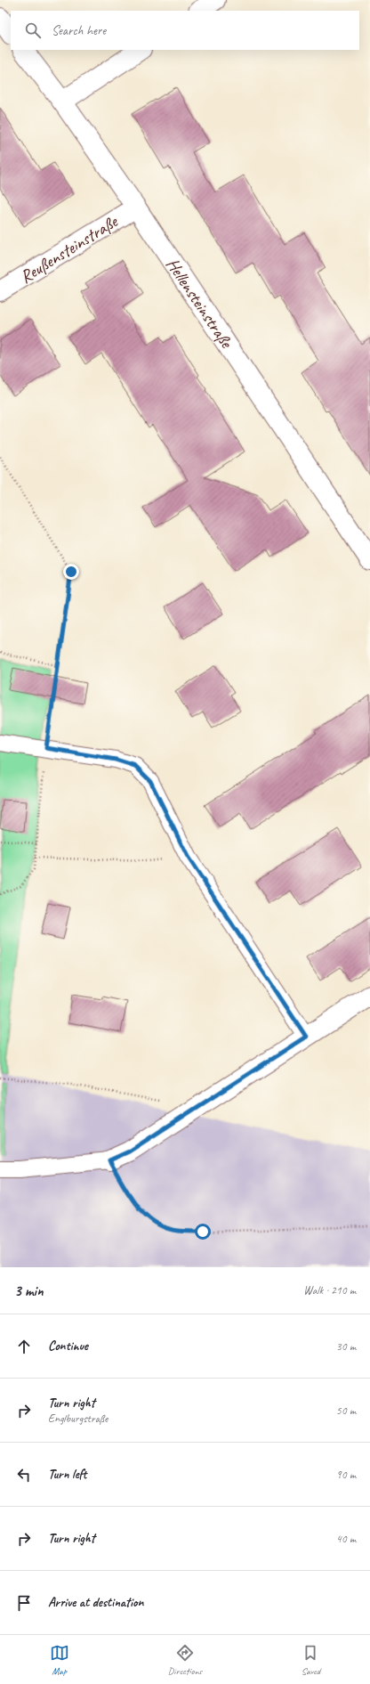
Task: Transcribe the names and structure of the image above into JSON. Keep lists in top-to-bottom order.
{
  "streets": {
    "street": ["Reußensteinstraße", "Hellensteinstraße"]
  },
  "crossings": [
    ["Reußensteinstraße", "Hellensteinstraße"]
  ],
  "page": {
    "search": "Search here",
    "heading": ["3 min", "Walk · 210 m"],
    "list": [
      ["Continue", "30 m"],
      ["Turn right", "Englburgstraße", "50 m"],
      ["Turn left", "90 m"],
      ["Turn right", "40 m"],
      "Arrive at destination"
    ],
    "nav": ["Map", "Directions", "Saved"]
  }
}
